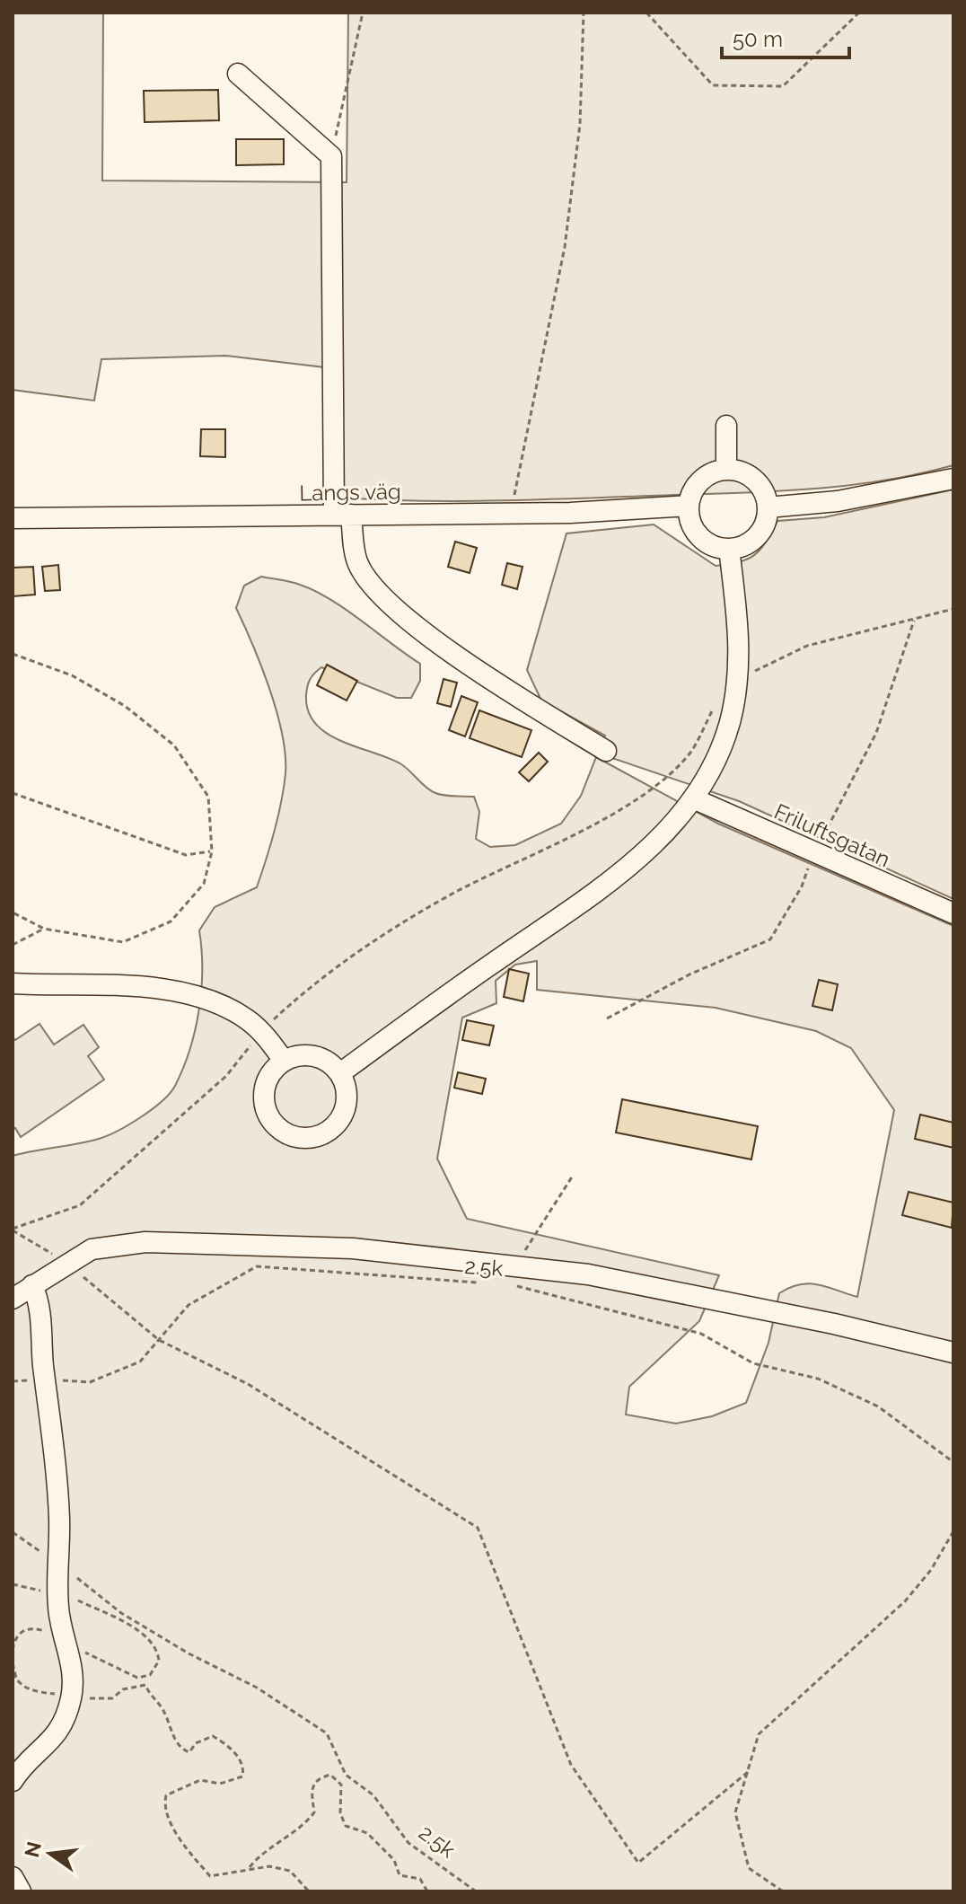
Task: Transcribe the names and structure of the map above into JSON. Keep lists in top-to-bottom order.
{
  "streets": {
    "street": ["Langs väg", "Friluftsgatan"],
    "path": ["2.5k"]
  },
  "scale_bar": "50 m",
  "north": "left"
}
